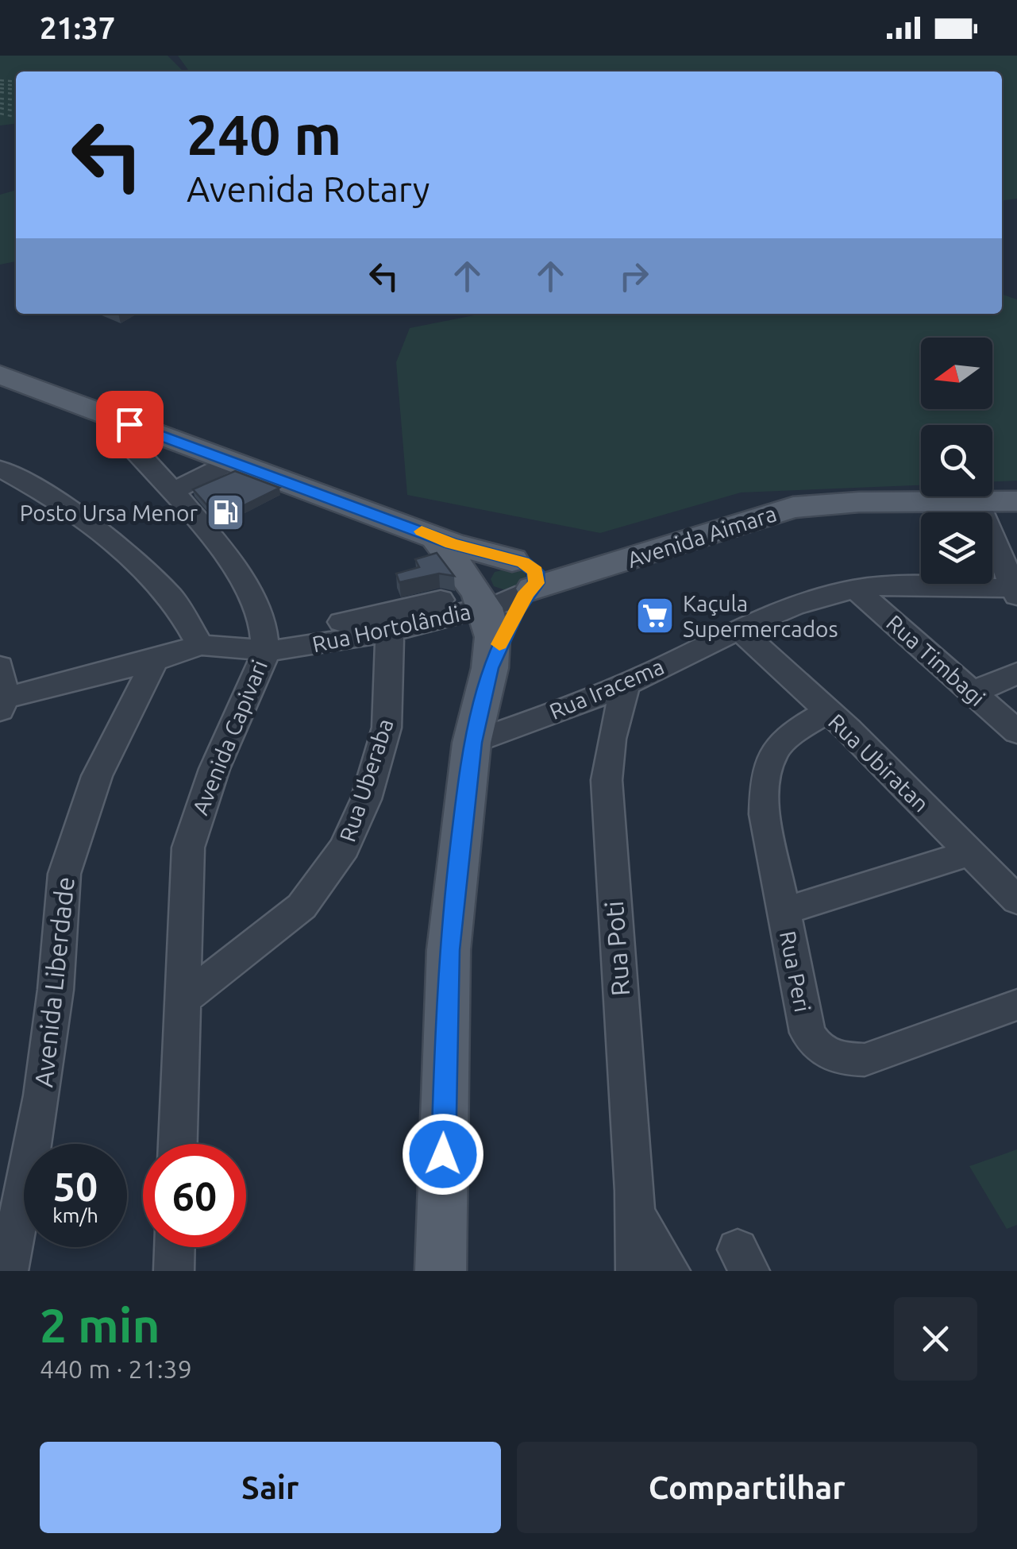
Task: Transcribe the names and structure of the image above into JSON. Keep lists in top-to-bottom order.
{
  "streets": {
    "main road": ["Avenida Aimara"],
    "street": [
      "Rua Hortolândia",
      "Rua Timbagi",
      "Rua Iracema",
      "Avenida Capivari",
      "Rua Ubiratan",
      "Rua Uberaba",
      "Rua Poti",
      "Rua Peri",
      "Avenida Liberdade"
    ]
  },
  "crossings": [
    ["Avenida Aimara", "Rua Hortolândia"],
    ["Rua Hortolândia", "Avenida Capivari"],
    ["Rua Hortolândia", "Rua Uberaba"],
    ["Rua Timbagi", "Rua Iracema"],
    ["Rua Iracema", "Rua Ubiratan"],
    ["Rua Iracema", "Rua Poti"],
    ["Avenida Capivari", "Rua Uberaba"],
    ["Rua Ubiratan", "Rua Peri"]
  ],
  "places": {
    "fuel station": ["Posto Ursa Menor"],
    "supermarket": ["Kaçula Supermercados"]
  },
  "north": "left",
  "page": {
    "status": "21:37",
    "turn": ["240 m", "Avenida Rotary"],
    "speed": "50 km/h",
    "limit": "60",
    "heading": ["2 min", "440 m · 21:39"],
    "buttons": ["Sair", "Compartilhar"]
  }
}
